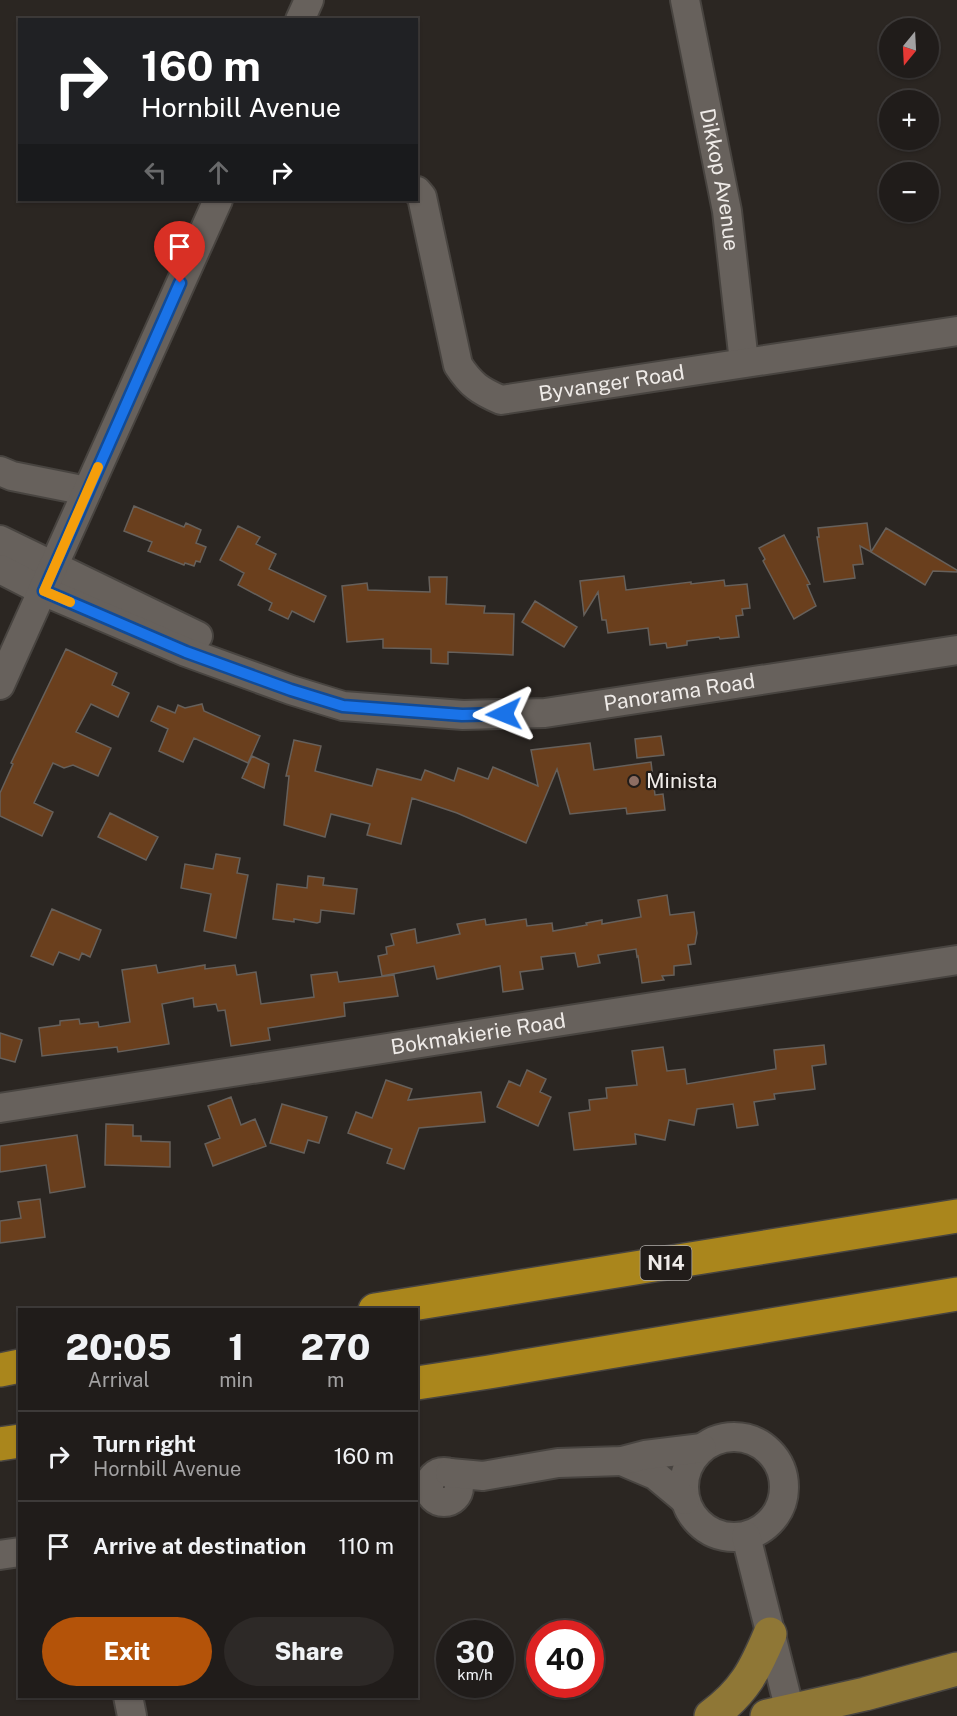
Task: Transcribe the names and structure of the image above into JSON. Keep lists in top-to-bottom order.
{
  "streets": {
    "highway": ["N14"],
    "street": [
      "Dikkop Avenue",
      "Byvanger Road",
      "Panorama Road",
      "Bokmakierie Road"
    ]
  },
  "crossings": [
    ["Dikkop Avenue", "Byvanger Road"]
  ],
  "places": ["Minista"],
  "north": "bottom",
  "page": {
    "map_buttons": ["+", "−"],
    "turn": ["160 m", "Hornbill Avenue"],
    "eta": [
      "20:05",
      "Arrival",
      "1",
      "min",
      "270",
      "m"
    ],
    "list": [
      {
        "name": "Turn right",
        "note": "Hornbill Avenue",
        "value": "160 m"
      },
      {
        "name": "Arrive at destination",
        "value": "110 m"
      }
    ],
    "buttons": ["Exit", "Share"],
    "speed": "30 km/h",
    "limit": "40"
  }
}
